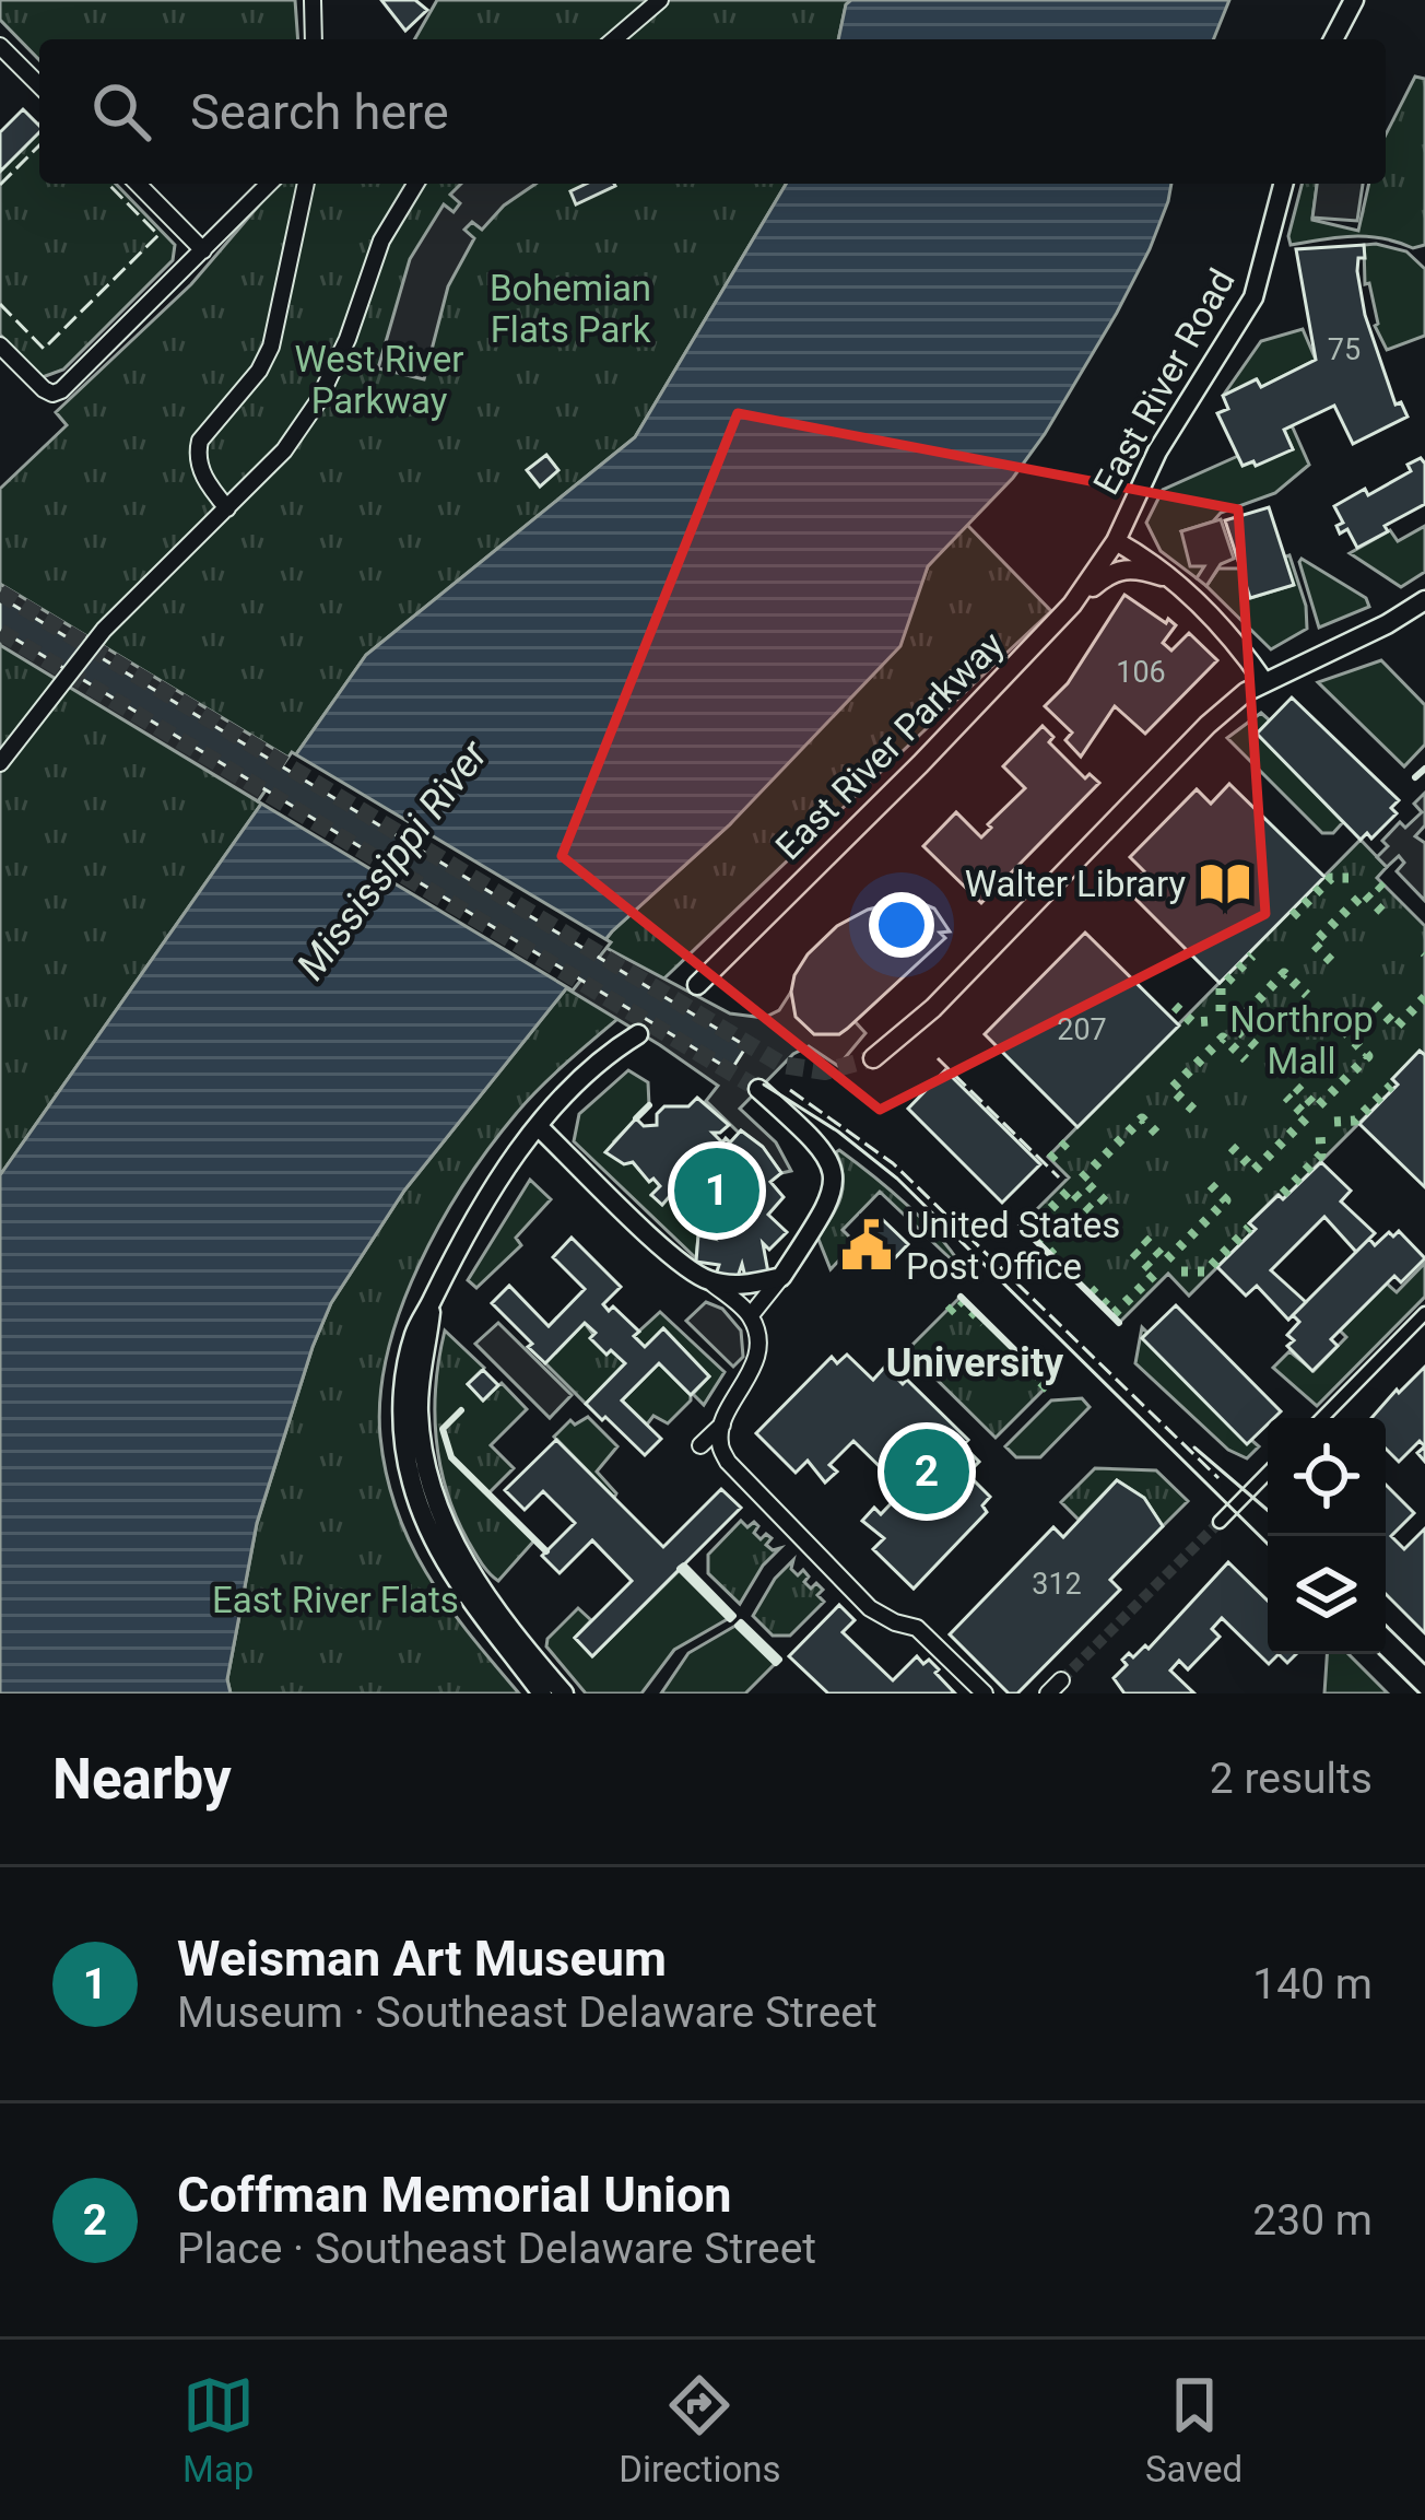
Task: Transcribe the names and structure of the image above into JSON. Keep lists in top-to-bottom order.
{
  "streets": {
    "street": ["East River Road", "East River Parkway"]
  },
  "crossings": [
    ["East River Road", "East River Parkway"]
  ],
  "districts": ["University"],
  "water": ["Mississippi River"],
  "parks": [
    "Bohemian Flats Park",
    "West River Parkway",
    "Northrop Mall",
    "East River Flats"
  ],
  "places": {
    "library": ["Walter Library"],
    "public building": ["United States Post Office"]
  },
  "house_numbers": [
    "75",
    "106",
    "207",
    "312"
  ],
  "page": {
    "search": "Search here",
    "pins": ["1", "2"],
    "heading": ["Nearby", "2 results"],
    "list": [
      {
        "mark": "1",
        "name": "Weisman Art Museum",
        "note": "Museum · Southeast Delaware Street",
        "value": "140 m"
      },
      {
        "mark": "2",
        "name": "Coffman Memorial Union",
        "note": "Place · Southeast Delaware Street",
        "value": "230 m"
      }
    ],
    "nav": ["Map", "Directions", "Saved"]
  }
}
